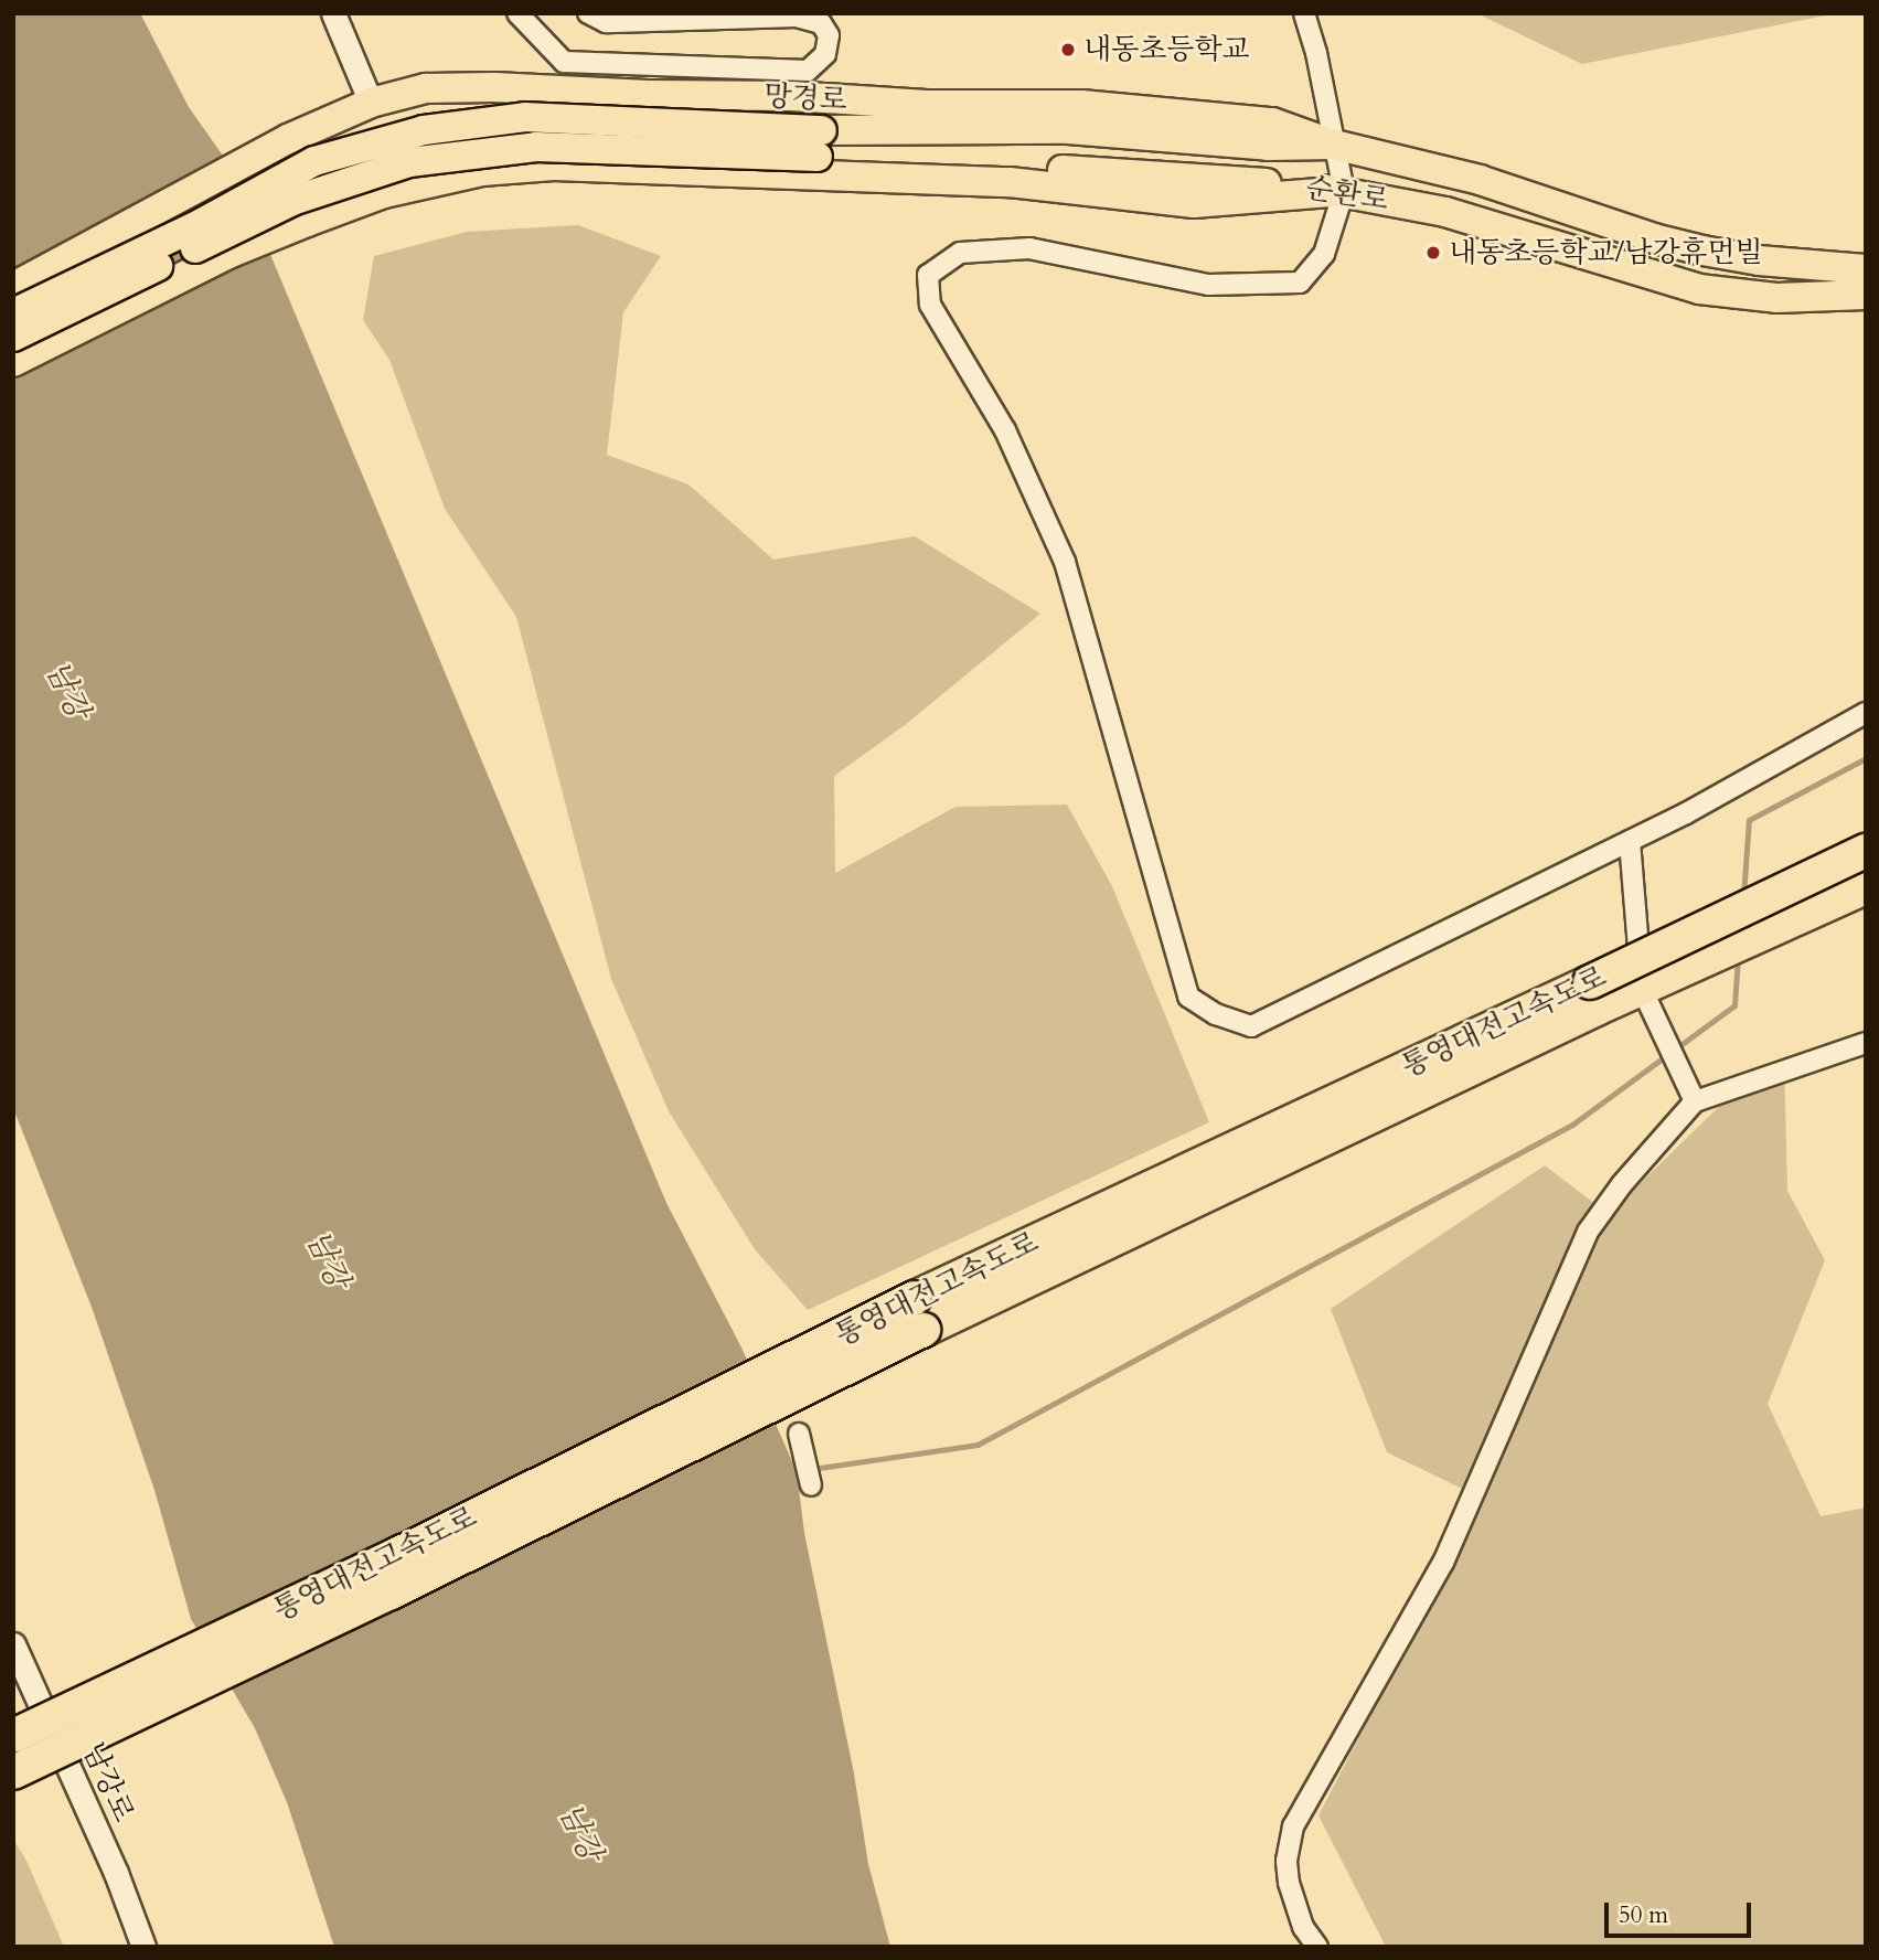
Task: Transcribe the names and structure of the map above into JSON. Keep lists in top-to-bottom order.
{
  "streets": {
    "highway": ["통영대전고속도로"],
    "main road": ["망경로", "순환로"],
    "street": ["남강로"]
  },
  "crossings": [
    ["망경로", "순환로"]
  ],
  "water": ["남강"],
  "places": ["내동초등학교", "내동초등학교/남강휴먼빌"],
  "scale_bar": "50 m"
}
